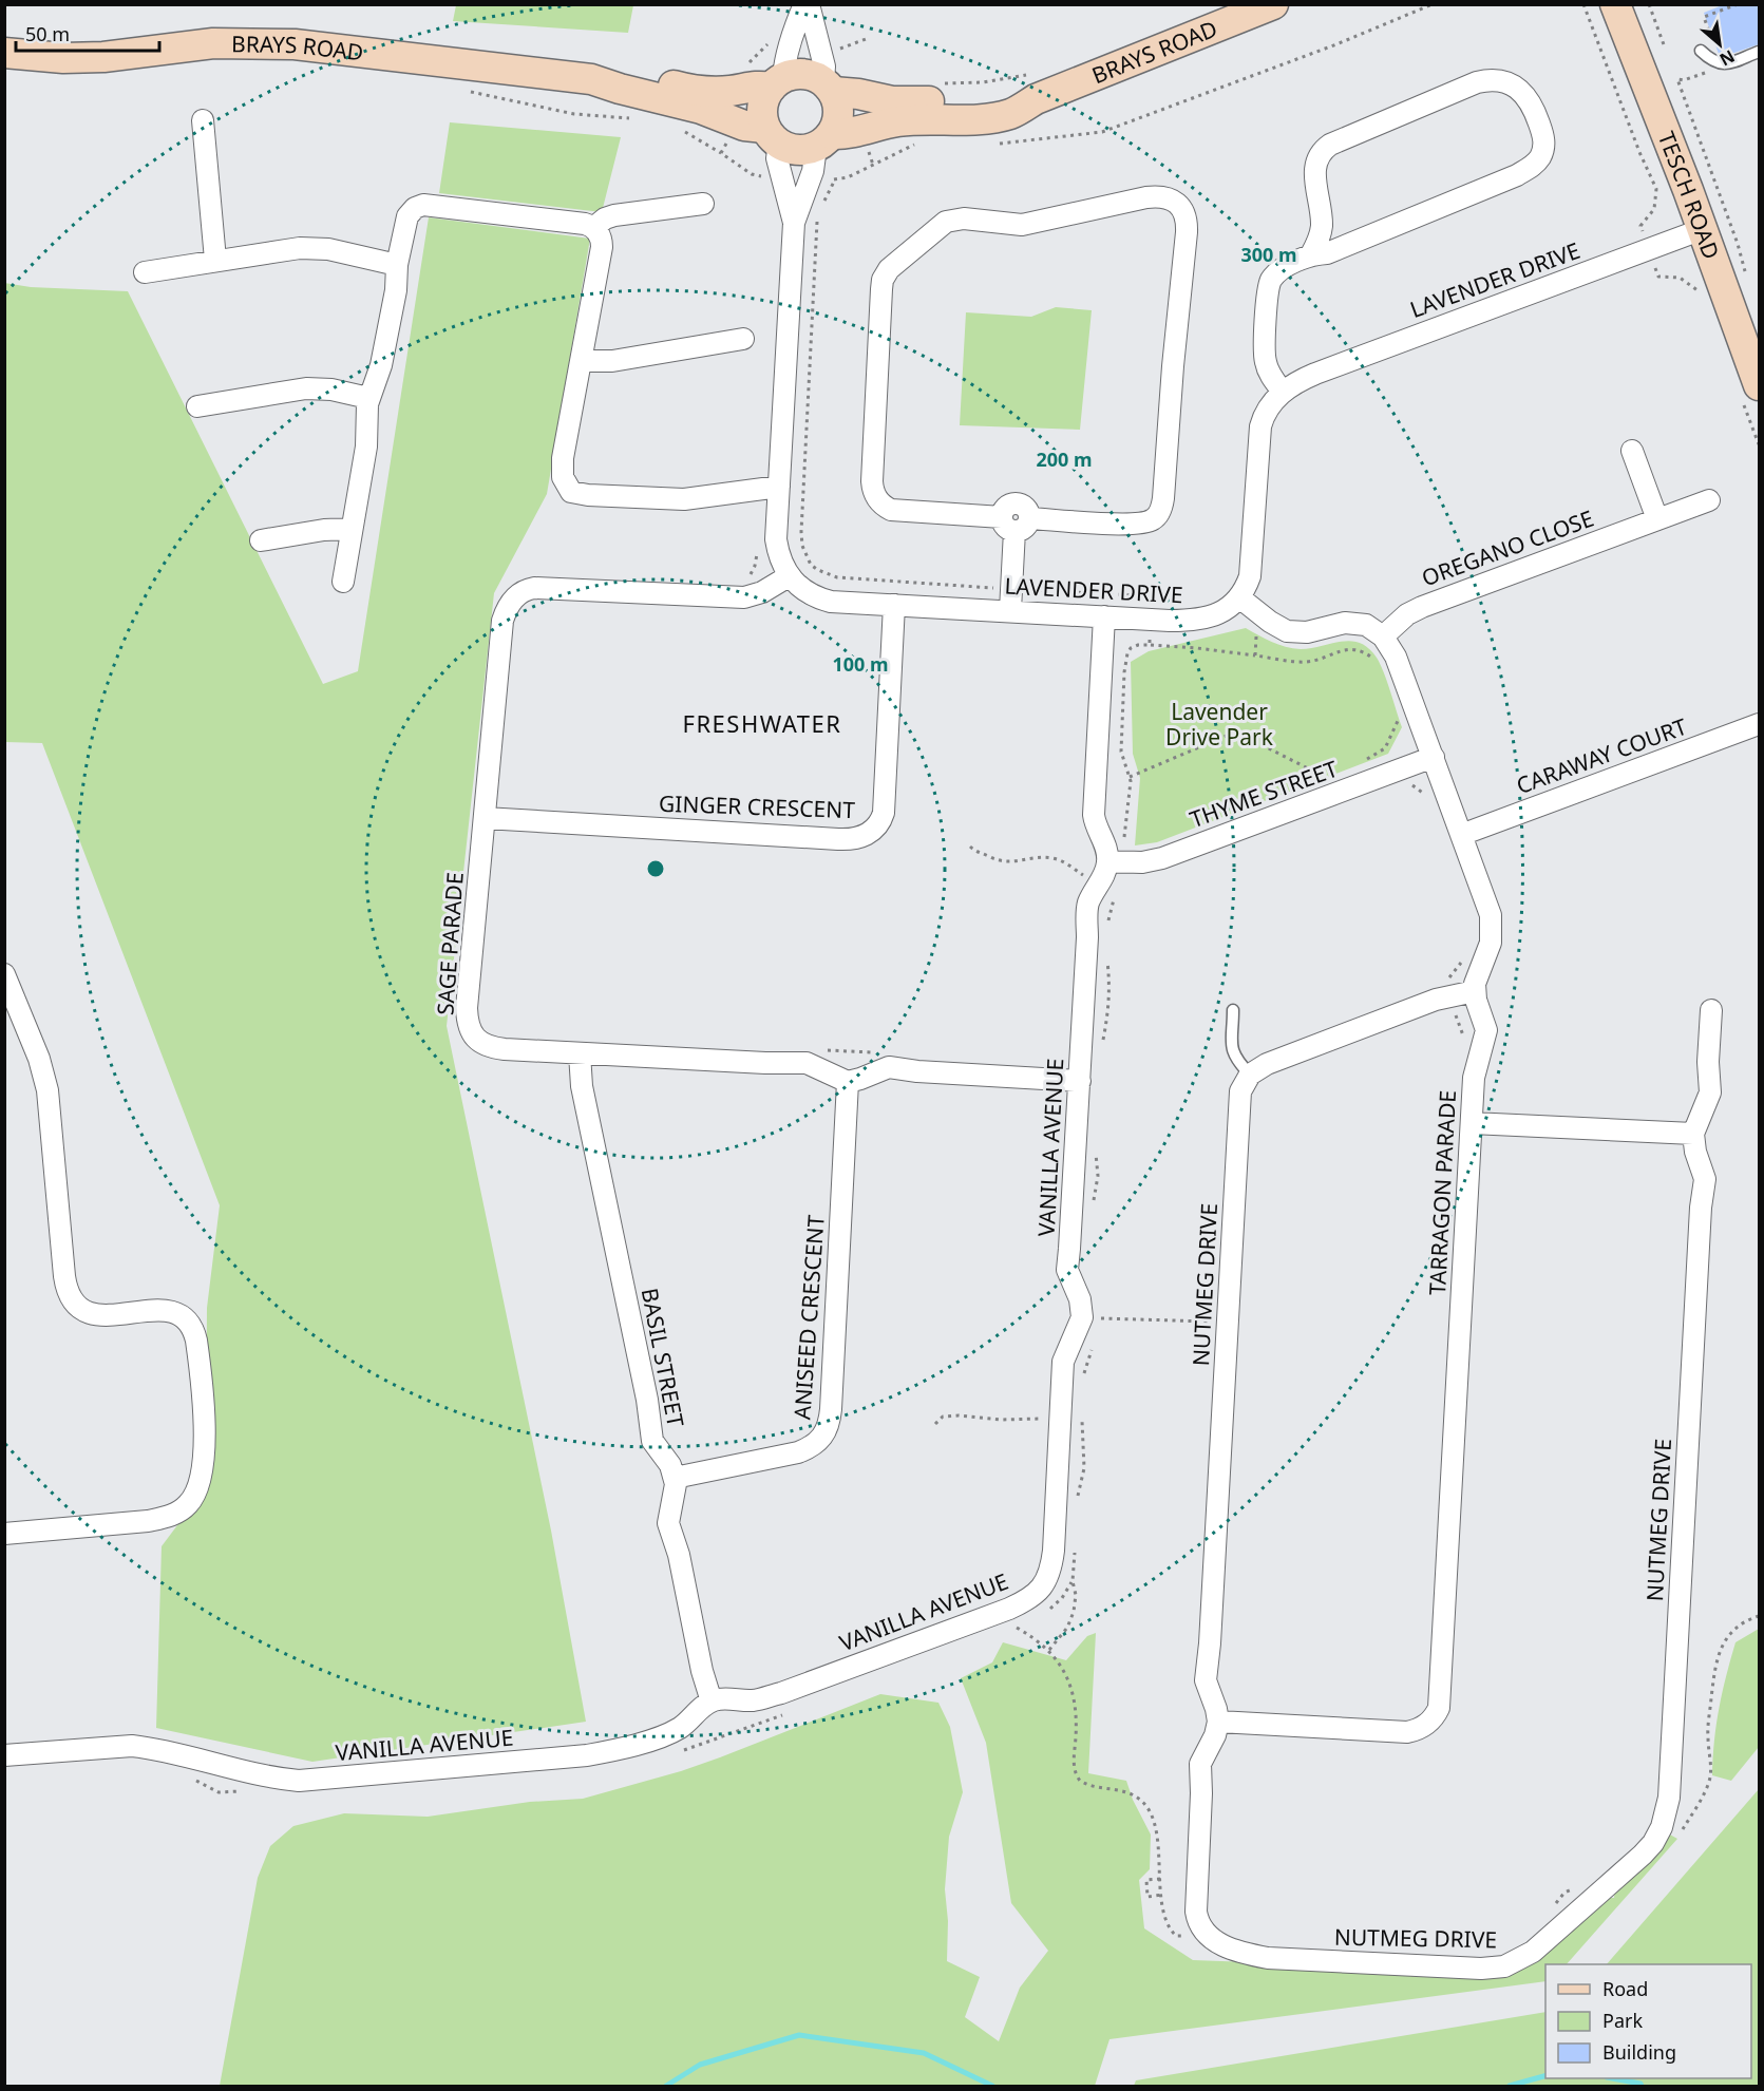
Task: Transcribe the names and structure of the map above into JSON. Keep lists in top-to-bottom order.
{
  "streets": {
    "main road": ["BRAYS ROAD", "TESCH ROAD"],
    "street": [
      "LAVENDER DRIVE",
      "OREGANO CLOSE",
      "CARAWAY COURT",
      "THYME STREET",
      "GINGER CRESCENT",
      "SAGE PARADE",
      "VANILLA AVENUE",
      "TARRAGON PARADE",
      "NUTMEG DRIVE",
      "ANISEED CRESCENT",
      "BASIL STREET"
    ]
  },
  "crossings": [
    ["TESCH ROAD", "LAVENDER DRIVE"],
    ["LAVENDER DRIVE", "GINGER CRESCENT"],
    ["LAVENDER DRIVE", "SAGE PARADE"],
    ["THYME STREET", "VANILLA AVENUE"],
    ["GINGER CRESCENT", "SAGE PARADE"],
    ["SAGE PARADE", "ANISEED CRESCENT"],
    ["SAGE PARADE", "BASIL STREET"],
    ["TARRAGON PARADE", "NUTMEG DRIVE"],
    ["ANISEED CRESCENT", "BASIL STREET"]
  ],
  "districts": ["FRESHWATER"],
  "parks": ["Lavender Drive Park"],
  "legend": ["Road", "Park", "Building"],
  "scale_bar": "50 m",
  "north": "bottom right",
  "rings": ["300 m", "200 m", "100 m"]
}
